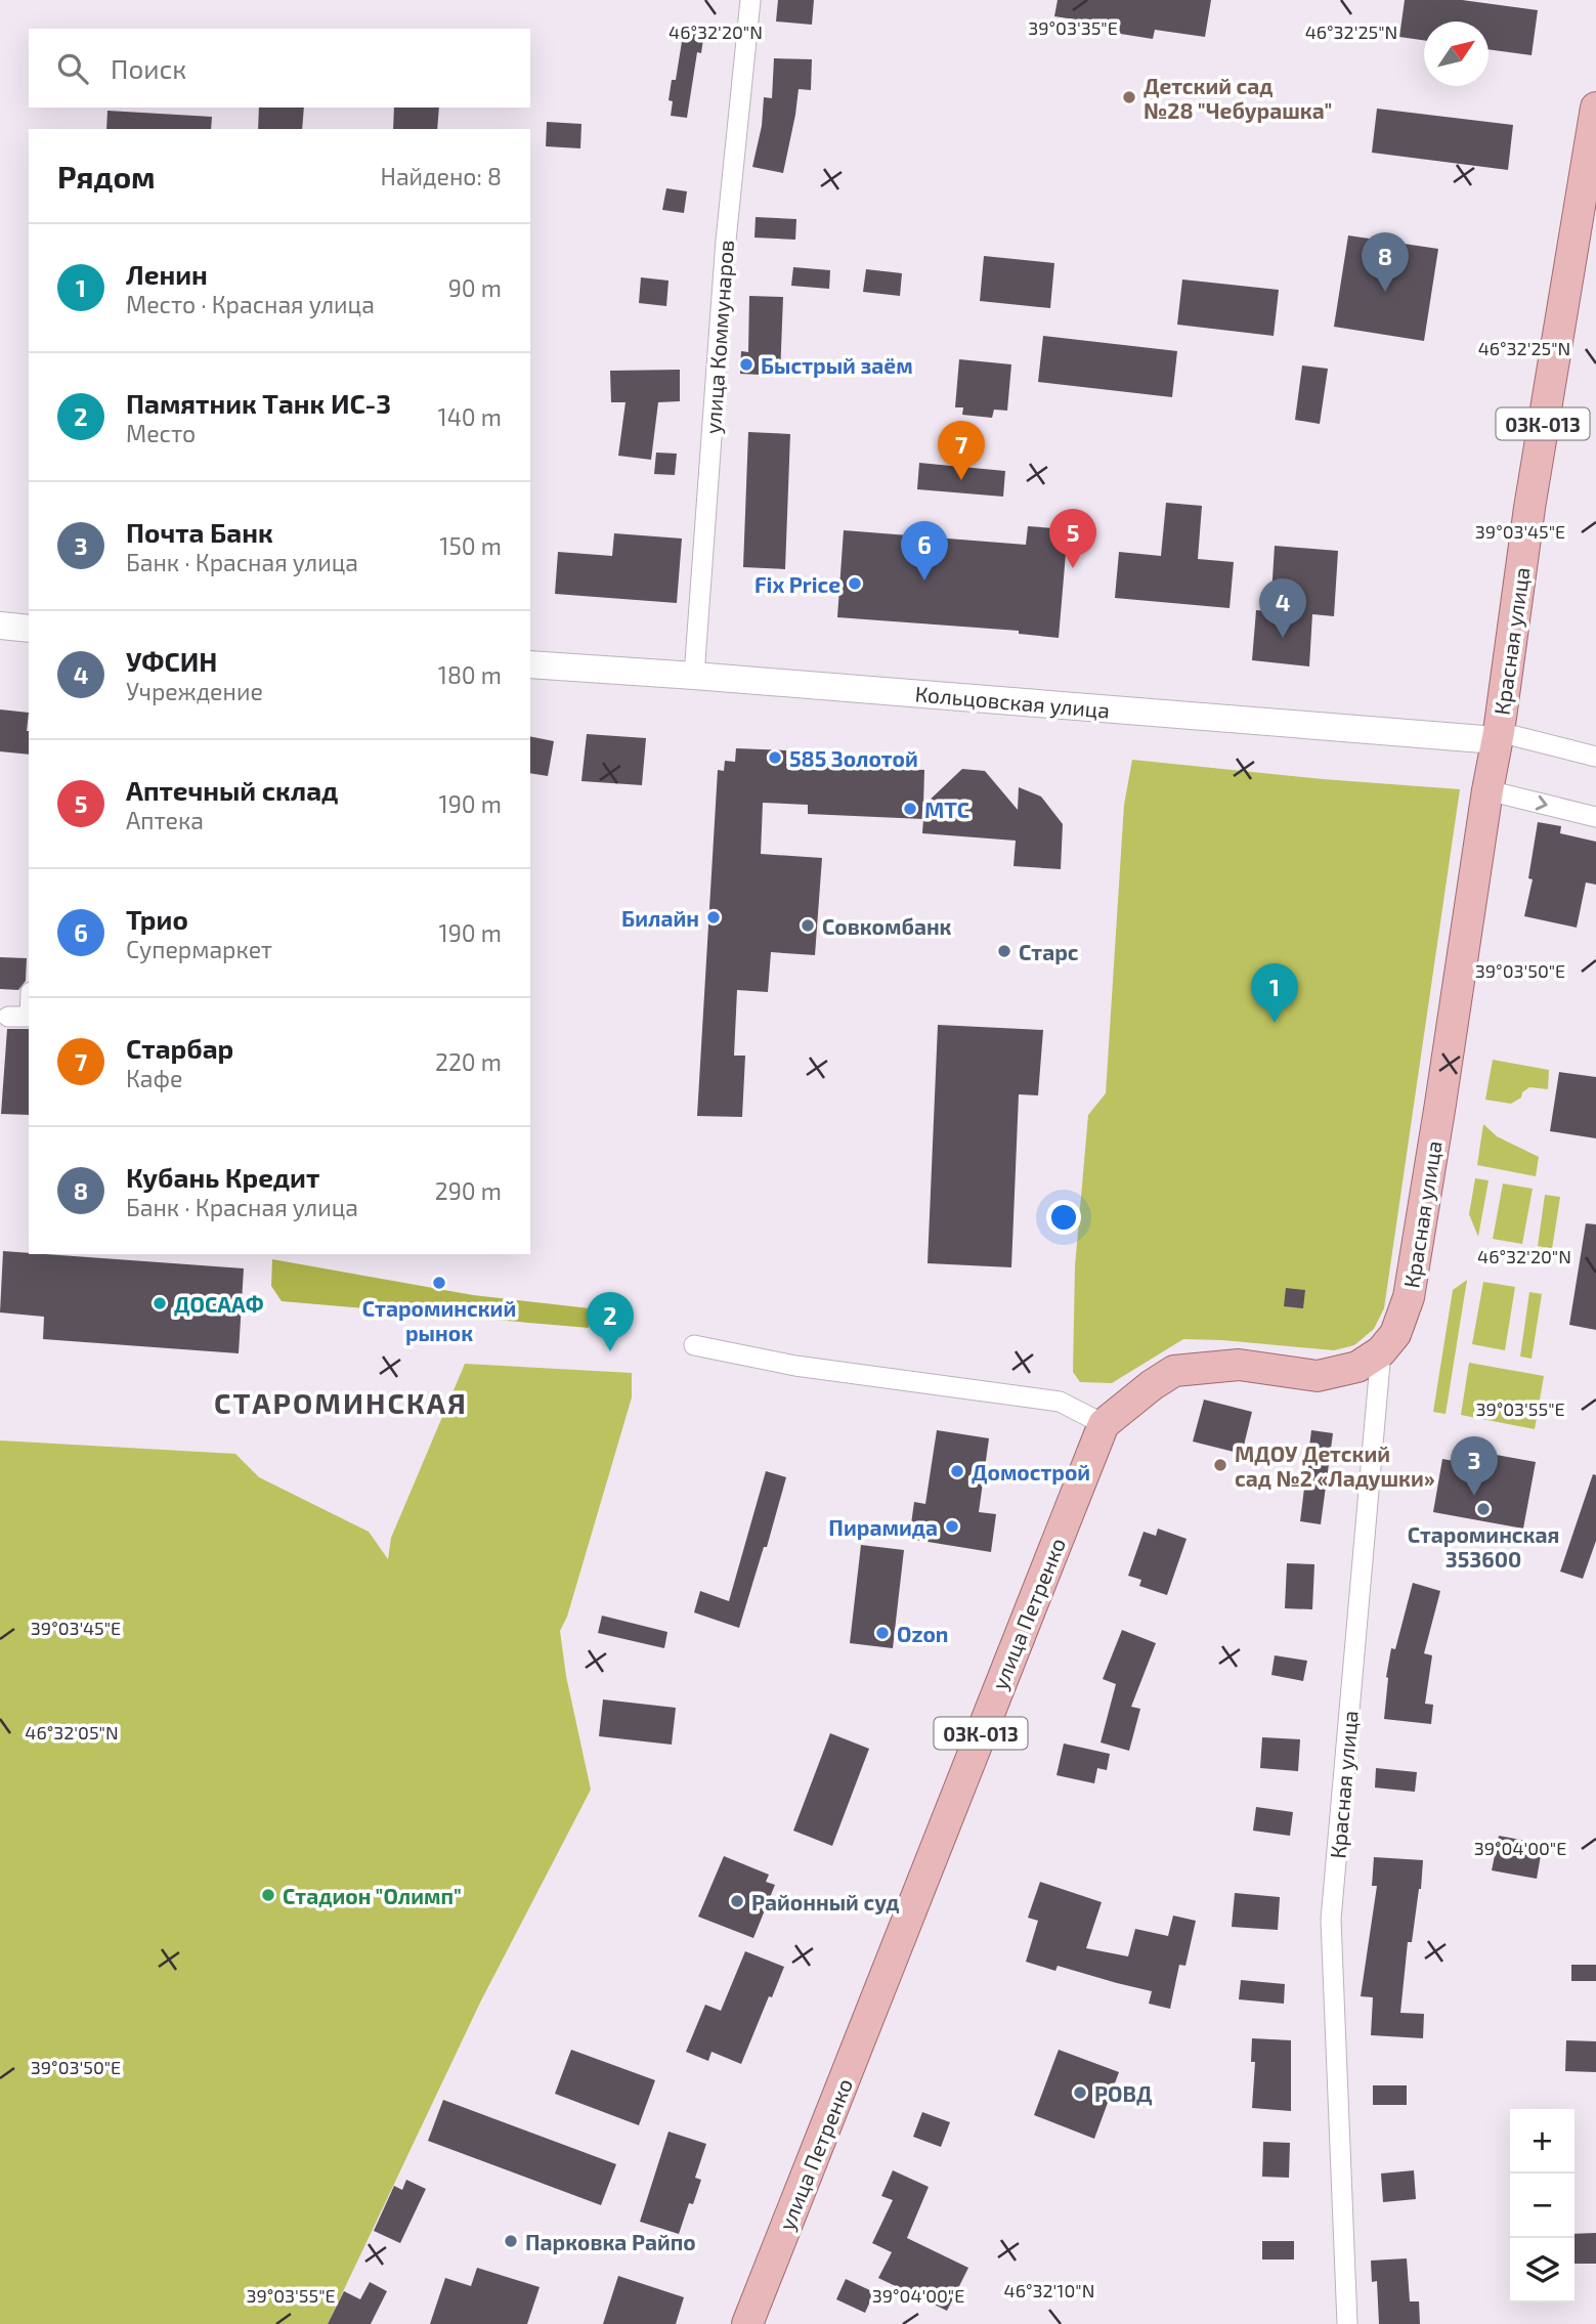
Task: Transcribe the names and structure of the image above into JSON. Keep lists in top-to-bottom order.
{
  "streets": {
    "main road": [
      "03К-013",
      "Красная улица",
      "Кольцовская улица",
      "улица Петренко"
    ],
    "street": ["улица Коммунаров"]
  },
  "crossings": [
    ["улица Коммунаров", "Кольцовская улица"],
    ["Красная улица", "Кольцовская улица"],
    ["Красная улица", "улица Петренко"]
  ],
  "districts": ["СТАРОМИНСКАЯ"],
  "places": [
    "Детский сад №28 \"Чебурашка\"",
    "Быстрый заём",
    "Fix Price",
    "585 Золотой",
    "МТС",
    "Билайн",
    "Совкомбанк",
    "Старс",
    "Староминский рынок",
    "ДОСААФ",
    "МДОУ Детский сад №2 «Ладушки»",
    "Домострой",
    "Староминская 353600",
    "Пирамида",
    "Ozon",
    "Стадион \"Олимп\"",
    "Районный суд",
    "РОВД",
    "Парковка Райпо"
  ],
  "north": "top right",
  "page": {
    "search": "Поиск",
    "heading": ["Рядом", "Найдено: 8"],
    "list": [
      {
        "mark": "1",
        "name": "Ленин",
        "note": "Место · Красная улица",
        "value": "90 m"
      },
      {
        "mark": "2",
        "name": "Памятник Танк ИС-3",
        "note": "Место",
        "value": "140 m"
      },
      {
        "mark": "3",
        "name": "Почта Банк",
        "note": "Банк · Красная улица",
        "value": "150 m"
      },
      {
        "mark": "4",
        "name": "УФСИН",
        "note": "Учреждение",
        "value": "180 m"
      },
      {
        "mark": "5",
        "name": "Аптечный склад",
        "note": "Аптека",
        "value": "190 m"
      },
      {
        "mark": "6",
        "name": "Трио",
        "note": "Супермаркет",
        "value": "190 m"
      },
      {
        "mark": "7",
        "name": "Старбар",
        "note": "Кафе",
        "value": "220 m"
      },
      {
        "mark": "8",
        "name": "Кубань Кредит",
        "note": "Банк · Красная улица",
        "value": "290 m"
      }
    ],
    "pins": [
      "8",
      "7",
      "5",
      "6",
      "4",
      "1",
      "2",
      "3"
    ],
    "map_buttons": ["+", "−"]
  },
  "coordinates": [
    "39°03'35\"E",
    "46°32'20\"N",
    "46°32'25\"N",
    "39°03'45\"E",
    "39°03'50\"E",
    "39°03'55\"E",
    "46°32'05\"N",
    "39°04'00\"E",
    "46°32'10\"N"
  ]
}
